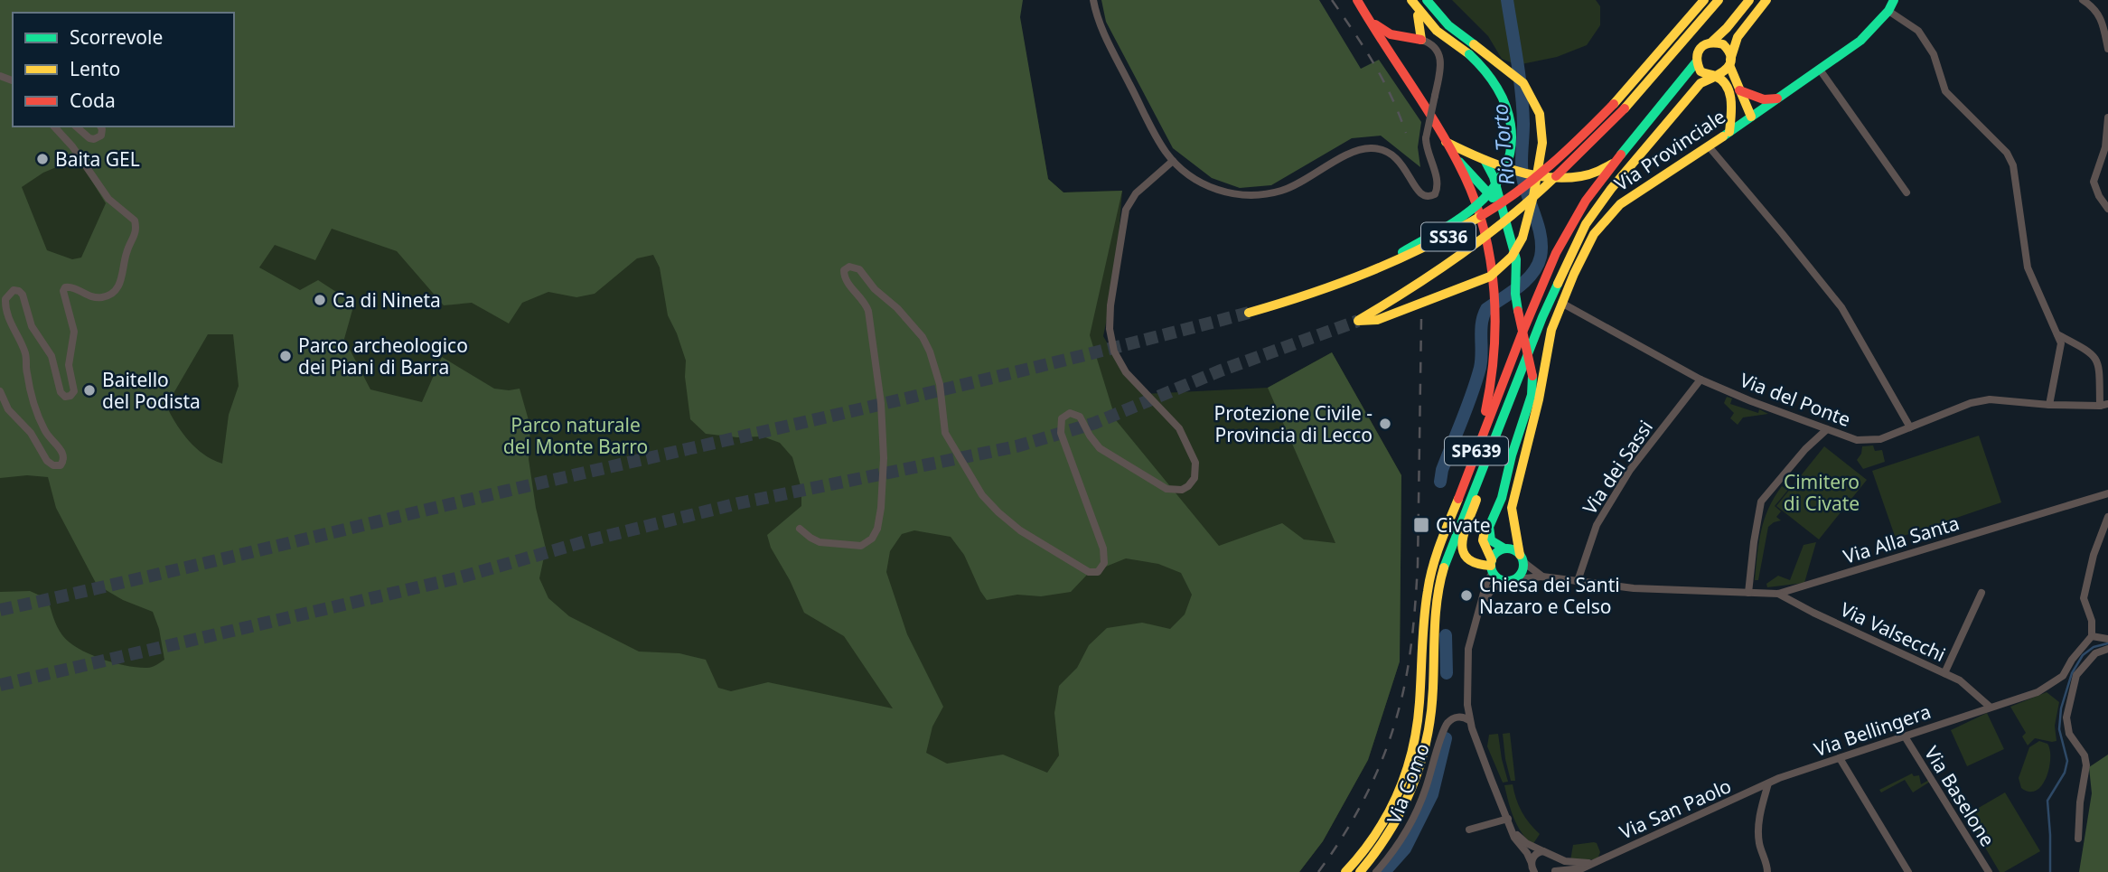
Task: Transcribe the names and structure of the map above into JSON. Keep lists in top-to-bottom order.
{
  "streets": {
    "main road": ["Via Provinciale", "SS36", "SP639"],
    "street": [
      "Via del Ponte",
      "Via dei Sassi",
      "Via Alla Santa",
      "Via Valsecchi",
      "Via Bellingera",
      "Via Como",
      "Via Baselone",
      "Via San Paolo"
    ]
  },
  "crossings": [
    ["Via Provinciale", "Via del Ponte"],
    ["Via del Ponte", "Via dei Sassi"],
    ["Via Alla Santa", "Via Valsecchi"],
    ["Via Valsecchi", "Via Bellingera"],
    ["Via Bellingera", "Via Baselone"],
    ["Via Bellingera", "Via San Paolo"]
  ],
  "water": ["Rio Torto"],
  "parks": ["Parco naturale del Monte Barro", "Cimitero di Civate"],
  "places": {
    "other": [
      "Baita GEL",
      "Ca di Nineta",
      "Parco archeologico dei Piani di Barra",
      "Baitello del Podista",
      "Protezione Civile - Provincia di Lecco",
      "Chiesa dei Santi Nazaro e Celso"
    ],
    "transit": ["Civate"]
  },
  "legend": ["Scorrevole", "Lento", "Coda"]
}
